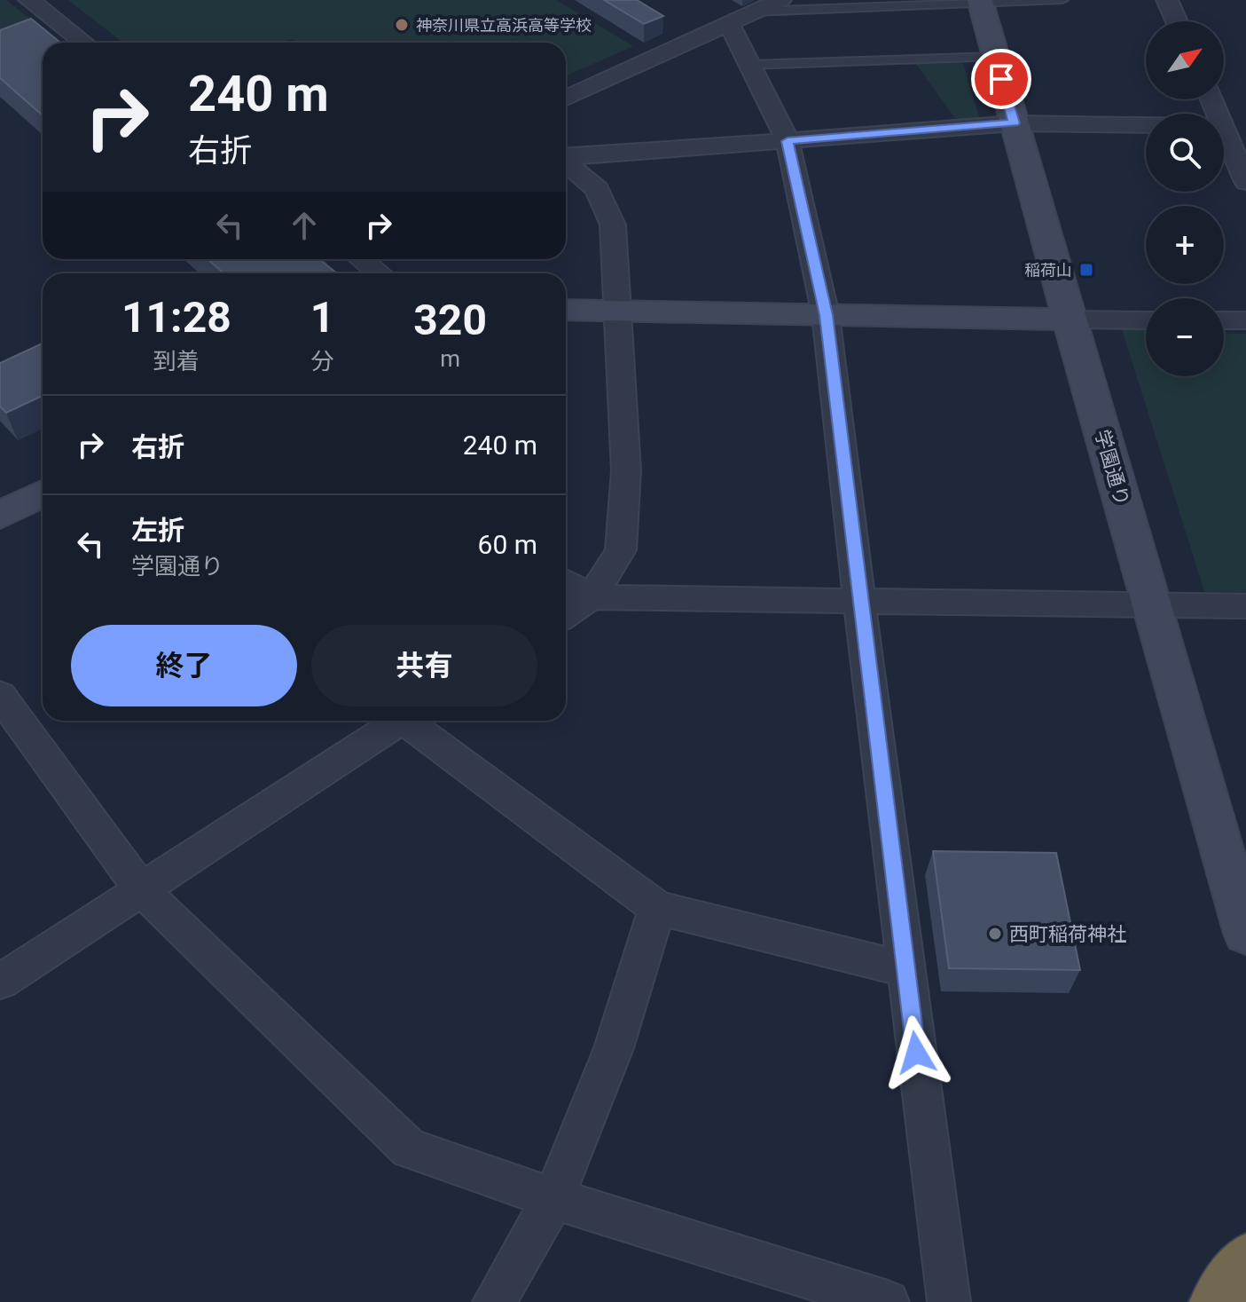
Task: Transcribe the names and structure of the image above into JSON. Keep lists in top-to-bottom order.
{
  "streets": {
    "street": ["学園通り"]
  },
  "places": {
    "other": ["神奈川県立高浜高等学校", "西町稲荷神社"],
    "transit": ["稲荷山"]
  },
  "north": "top right",
  "page": {
    "map_buttons": ["+", "−"],
    "turn": ["240 m", "右折"],
    "eta": [
      "11:28",
      "到着",
      "1",
      "分",
      "320",
      "m"
    ],
    "list": [
      {
        "name": "右折",
        "value": "240 m"
      },
      {
        "name": "左折",
        "note": "学園通り",
        "value": "60 m"
      }
    ],
    "buttons": ["終了", "共有"]
  }
}
